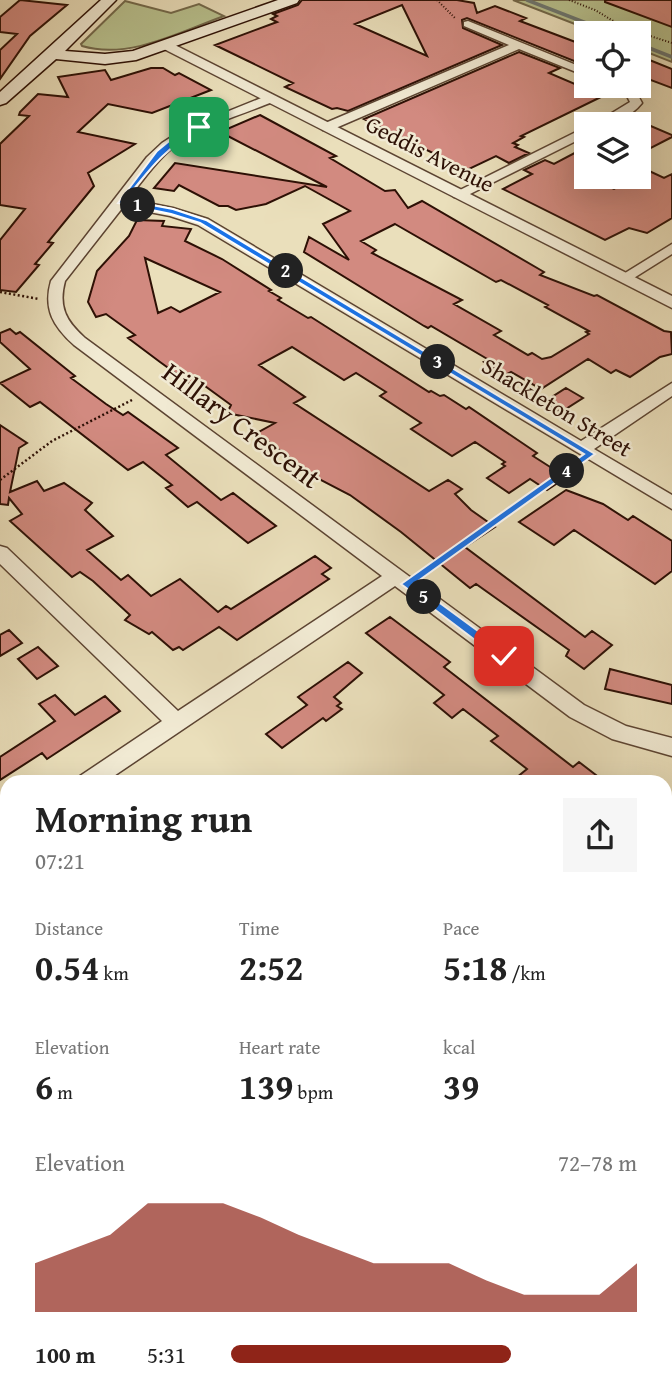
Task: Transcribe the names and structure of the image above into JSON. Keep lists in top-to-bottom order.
{
  "streets": {
    "street": ["Geddis Avenue", "Shackleton Street", "Hillary Crescent"]
  },
  "page": {
    "pins": [
      "1",
      "2",
      "3",
      "4",
      "5"
    ],
    "heading": ["Morning run", "07:21"],
    "stats": [
      ["Distance", "0.54 km"],
      ["Time", "2:52"],
      ["Pace", "5:18 /km"],
      ["Elevation", "6 m"],
      ["Heart rate", "139 bpm"],
      ["kcal", "39"]
    ],
    "chart": ["Elevation", "72–78 m"],
    "list": [
      {
        "name": "100 m",
        "note": "5:31"
      }
    ]
  }
}
